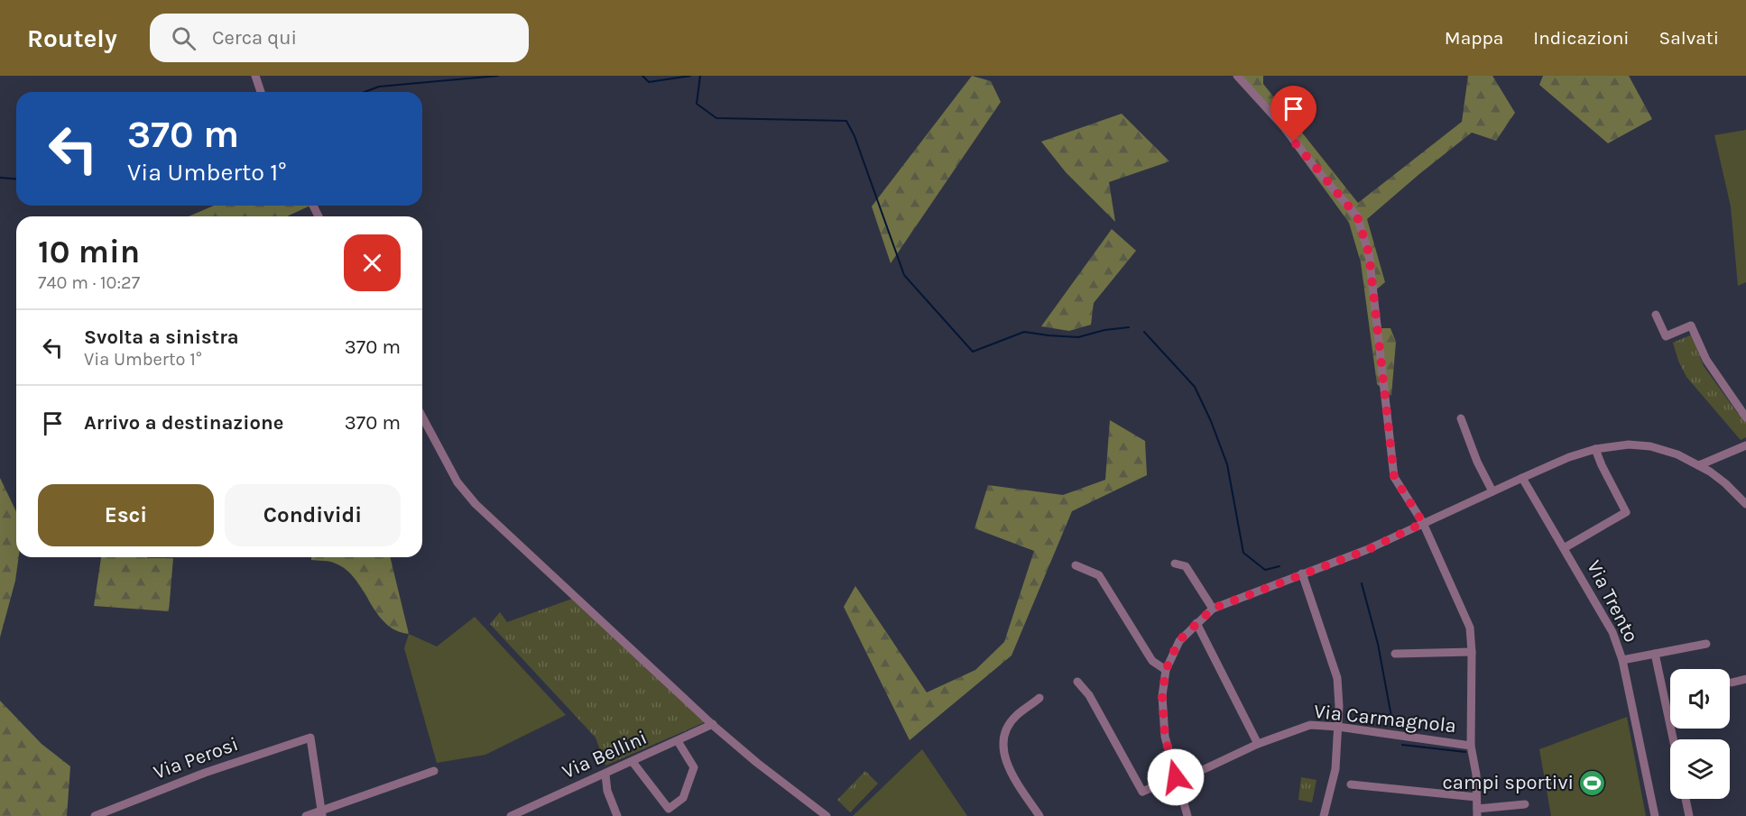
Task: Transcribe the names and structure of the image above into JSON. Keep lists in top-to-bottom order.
{
  "streets": {
    "street": [
      "Via Trento",
      "Via Carmagnola",
      "Via Bellini",
      "Via Perosi"
    ]
  },
  "places": {
    "sports": ["campi sportivi"]
  },
  "page": {
    "header": "Routely",
    "search": "Cerca qui",
    "nav": ["Mappa", "Indicazioni", "Salvati"],
    "turn": ["370 m", "Via Umberto 1°"],
    "heading": ["10 min", "740 m · 10:27"],
    "list": [
      {
        "name": "Svolta a sinistra",
        "note": "Via Umberto 1°",
        "value": "370 m"
      },
      {
        "name": "Arrivo a destinazione",
        "value": "370 m"
      }
    ],
    "buttons": ["Esci", "Condividi"]
  }
}
